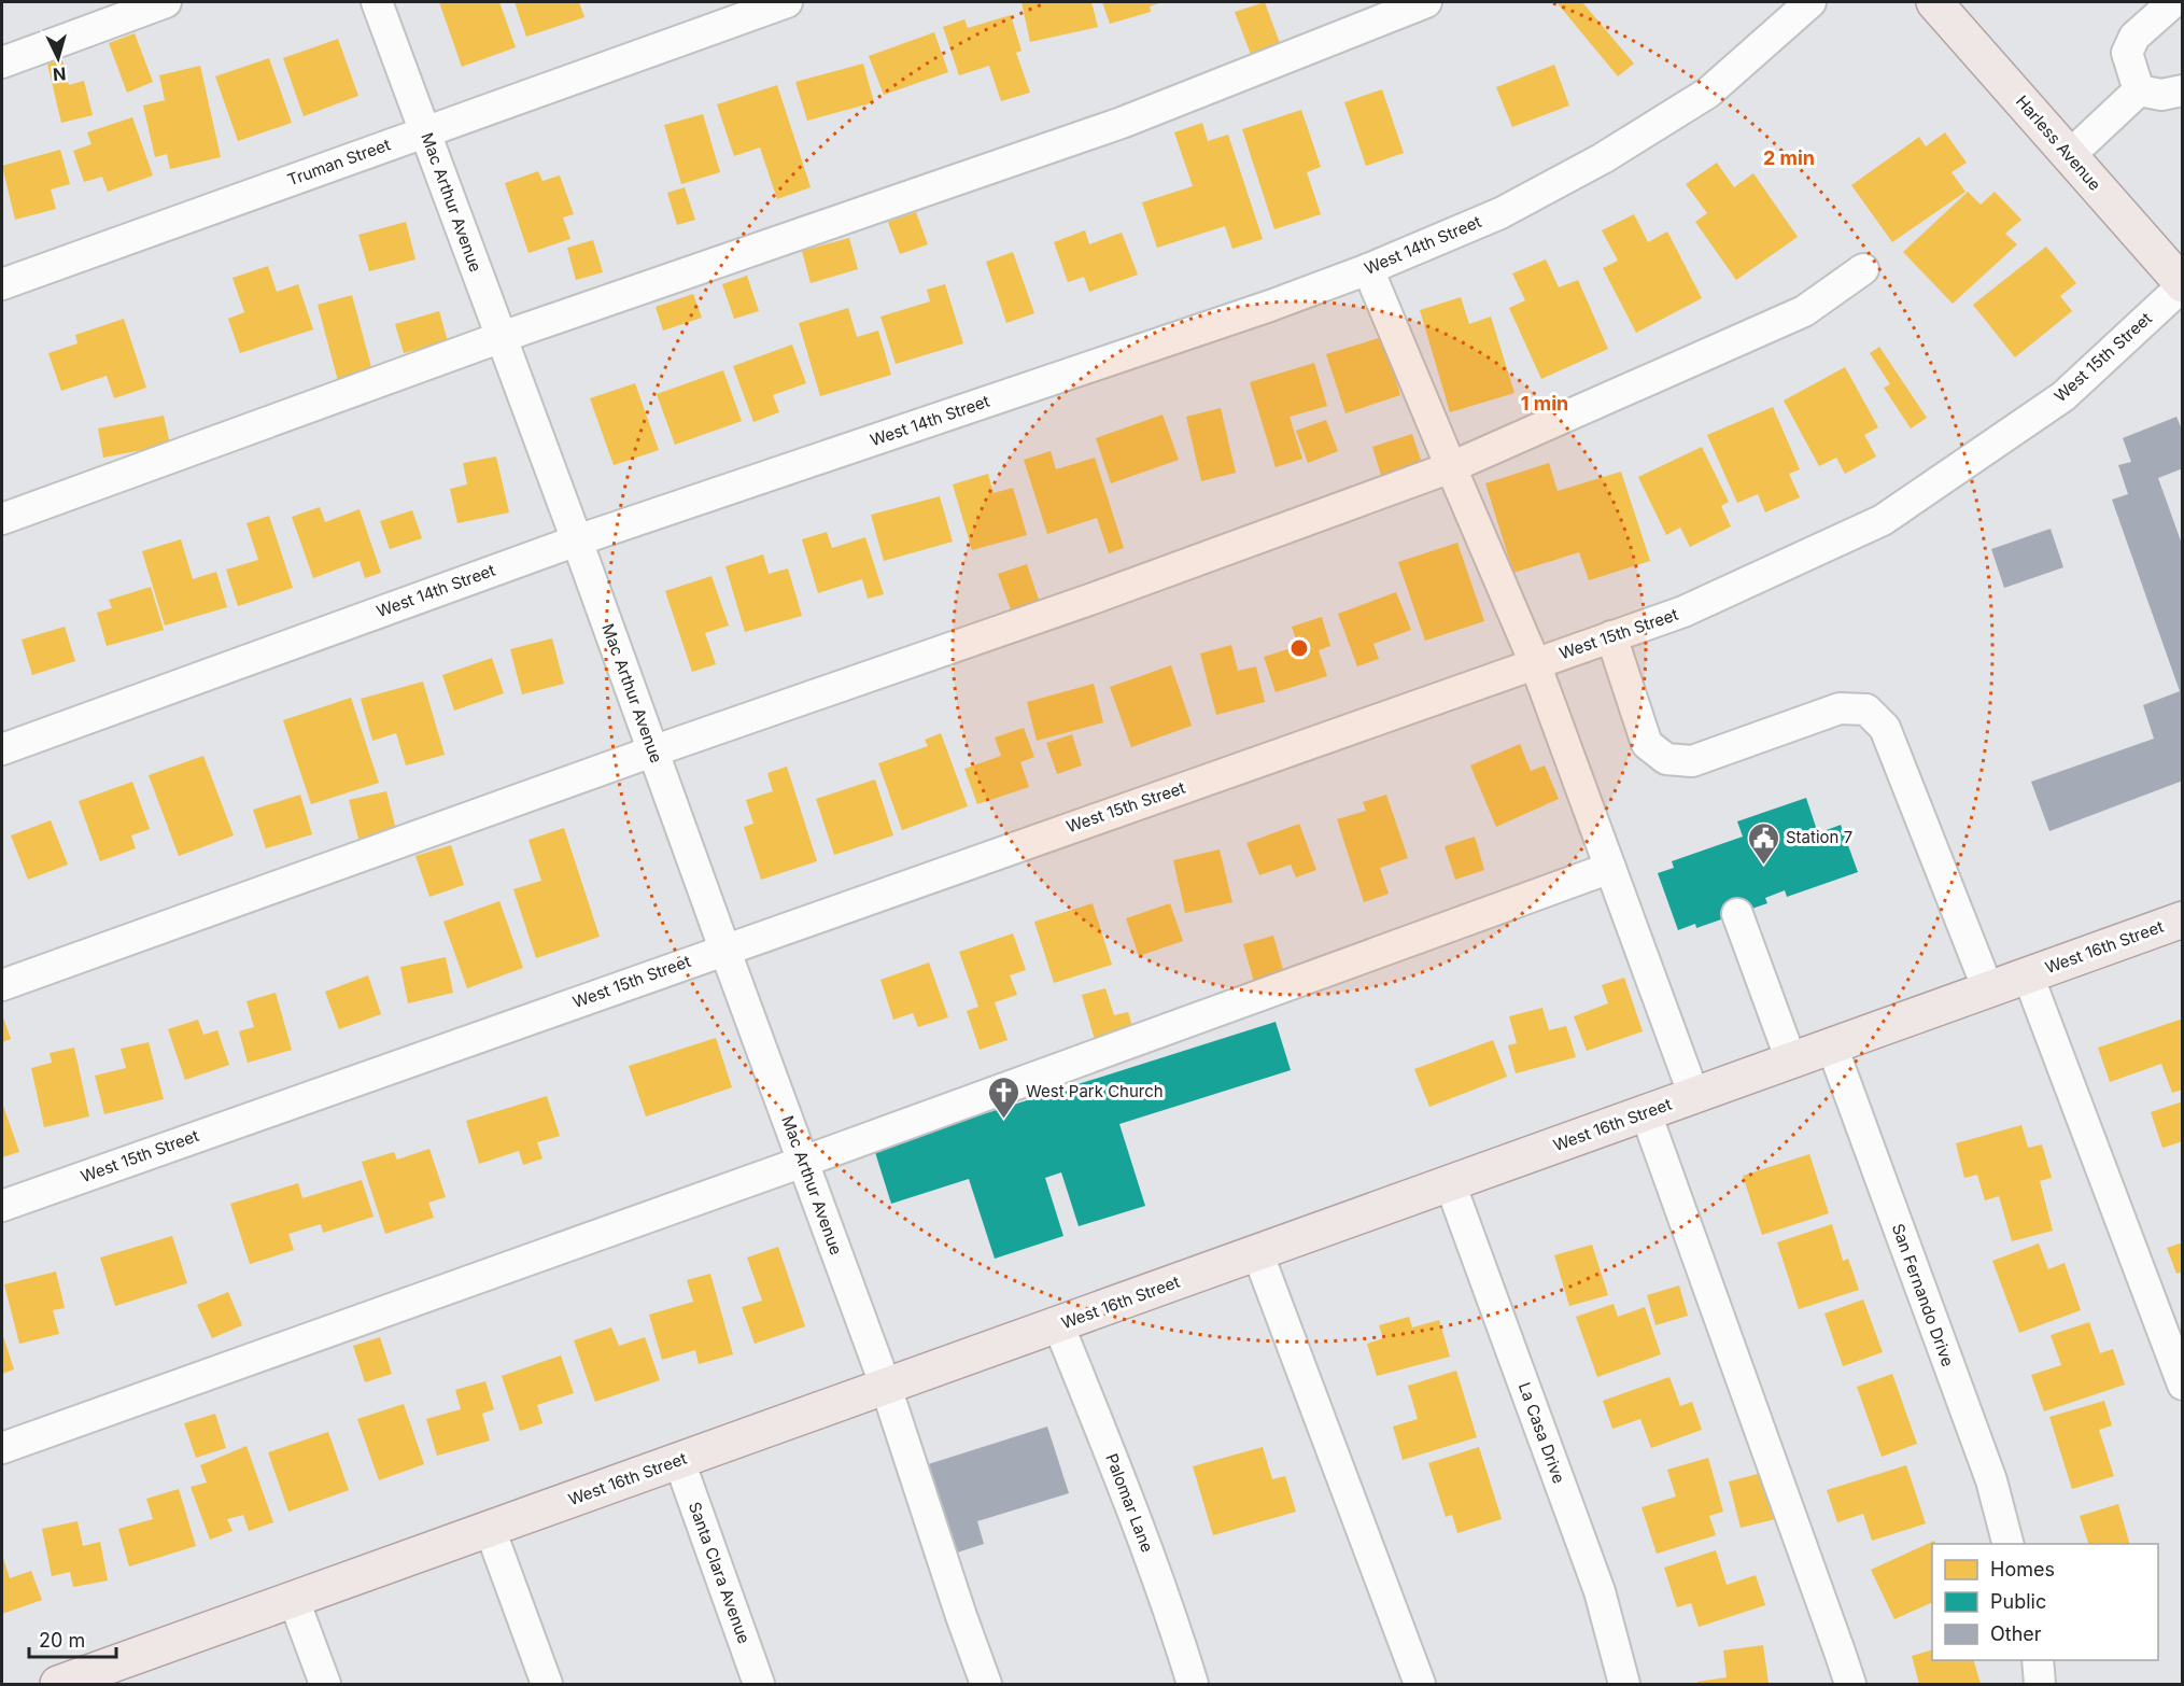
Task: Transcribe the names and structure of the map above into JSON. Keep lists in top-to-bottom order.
{
  "streets": {
    "main road": ["Harless Avenue", "West 16th Street"],
    "street": [
      "Truman Street",
      "Mac Arthur Avenue",
      "West 14th Street",
      "West 15th Street",
      "San Fernando Drive",
      "La Casa Drive",
      "Palomar Lane",
      "Santa Clara Avenue"
    ]
  },
  "crossings": [
    ["Harless Avenue", "West 15th Street"],
    ["Truman Street", "Mac Arthur Avenue"],
    ["Mac Arthur Avenue", "West 14th Street"],
    ["Mac Arthur Avenue", "West 15th Street"],
    ["Mac Arthur Avenue", "West 16th Street"],
    ["West 16th Street", "San Fernando Drive"],
    ["West 16th Street", "La Casa Drive"],
    ["West 16th Street", "Palomar Lane"],
    ["West 16th Street", "Santa Clara Avenue"]
  ],
  "places": {
    "public building": ["Station 7"],
    "church": ["West Park Church"]
  },
  "legend": ["Homes", "Public", "Other"],
  "scale_bar": "20 m",
  "north": "bottom",
  "rings": ["2 min", "1 min"]
}
